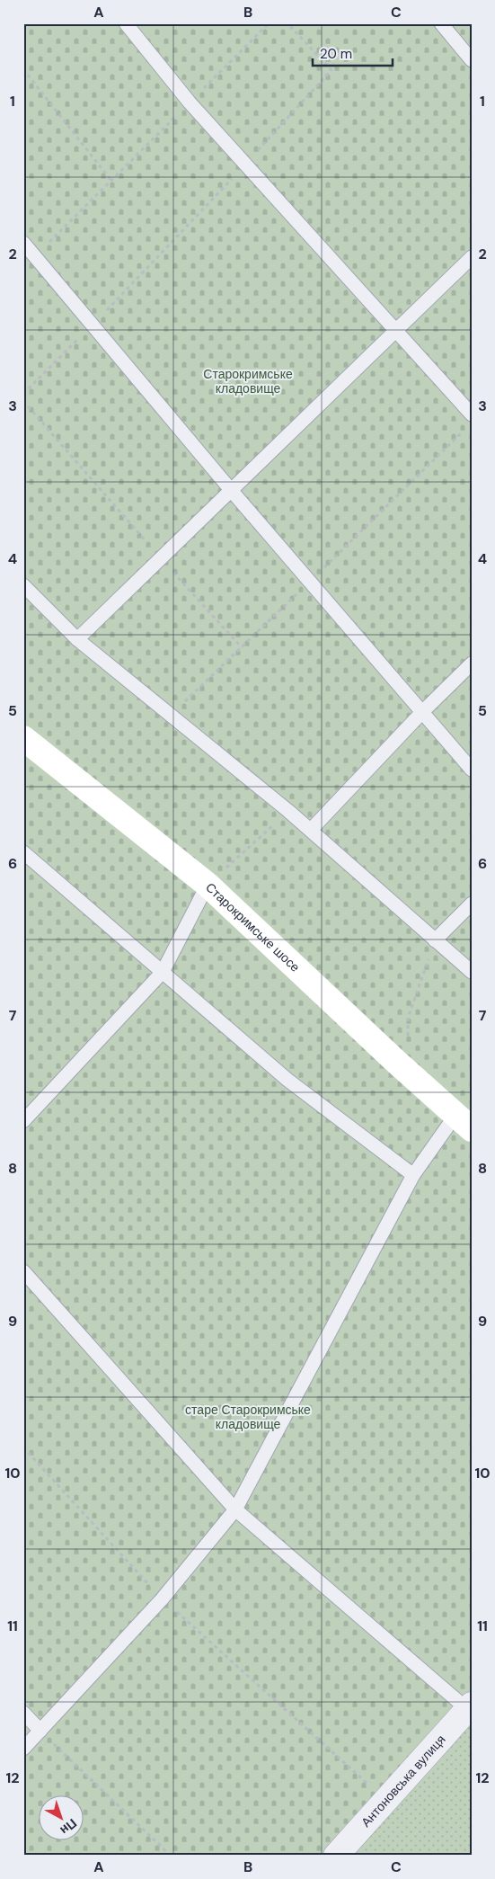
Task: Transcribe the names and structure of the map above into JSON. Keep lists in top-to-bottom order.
{
  "streets": {
    "street": ["Старокримське шосе", "Антоновська вулиця"]
  },
  "parks": ["Старокримське кладовище", "старе Старокримське кладовище"],
  "scale_bar": "20 m",
  "north": "bottom right",
  "grid": {
    "columns": ["A", "B", "C"],
    "rows": [
      "1",
      "2",
      "3",
      "4",
      "5",
      "6",
      "7",
      "8",
      "9",
      "10",
      "11",
      "12"
    ]
  }
}
